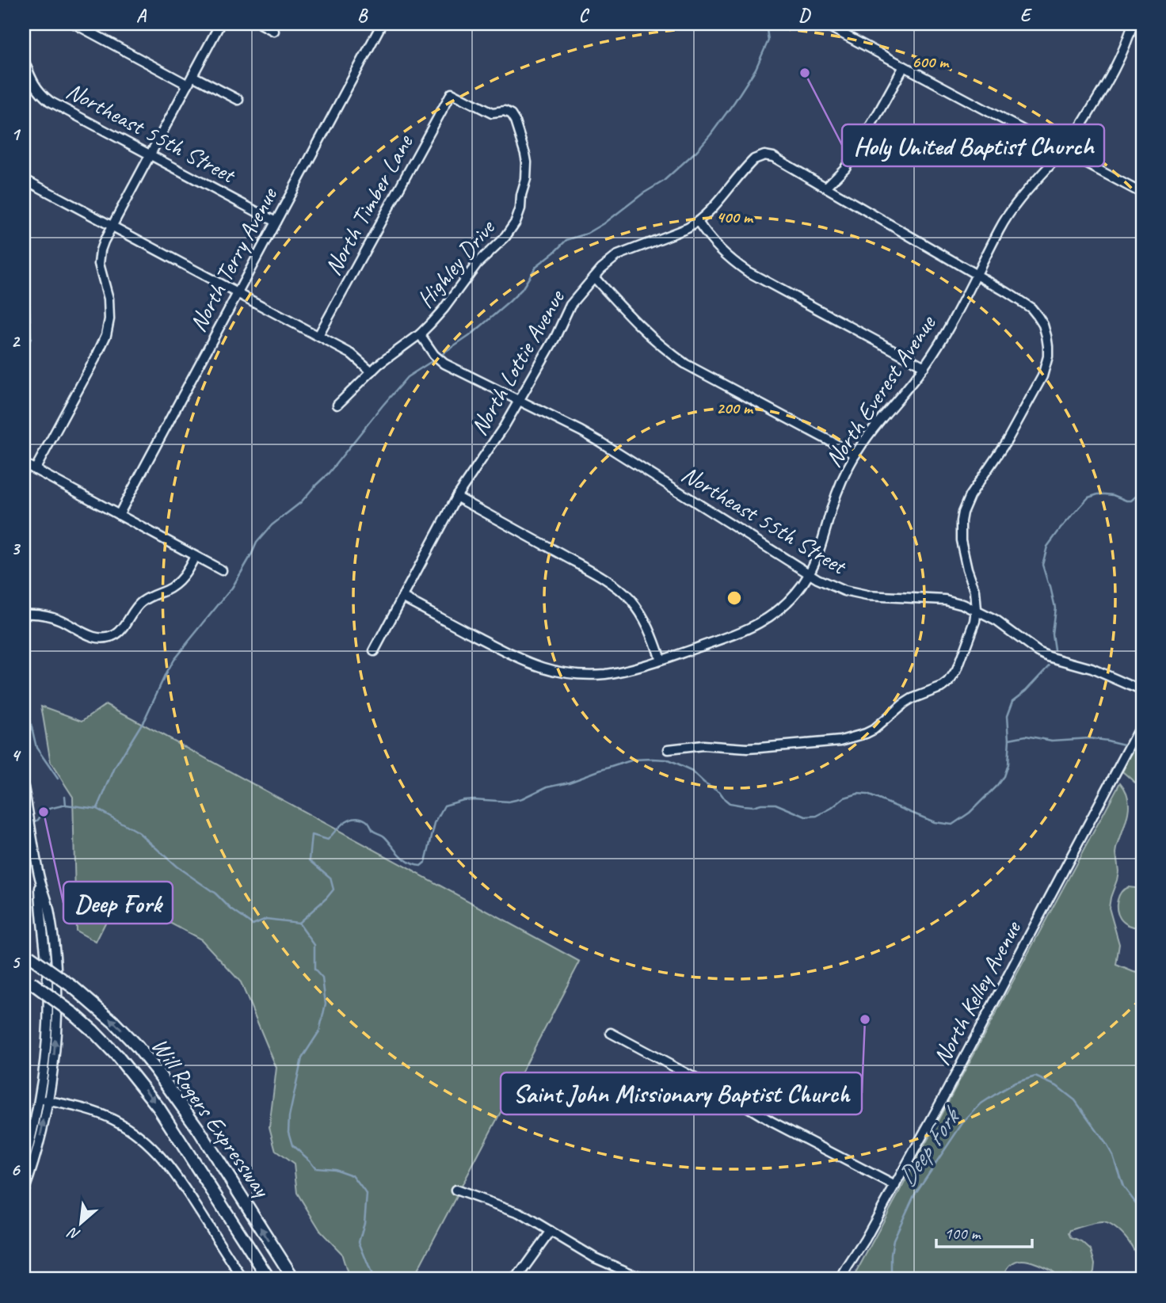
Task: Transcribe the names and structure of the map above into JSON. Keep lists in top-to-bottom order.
{
  "streets": {
    "highway": ["Will Rogers Expressway"],
    "street": [
      "Northeast 55th Street",
      "North Timber Lane",
      "North Terry Avenue",
      "Highley Drive",
      "North Lottie Avenue",
      "North Everest Avenue",
      "North Kelley Avenue"
    ]
  },
  "crossings": [
    ["Northeast 55th Street", "North Terry Avenue"],
    ["Northeast 55th Street", "Highley Drive"],
    ["Northeast 55th Street", "North Lottie Avenue"],
    ["Northeast 55th Street", "North Everest Avenue"],
    ["North Timber Lane", "Highley Drive"],
    ["North Lottie Avenue", "North Everest Avenue"]
  ],
  "water": ["Deep Fork"],
  "places": ["Holy United Baptist Church", "Deep Fork", "Saint John Missionary Baptist Church"],
  "scale_bar": "100 m",
  "north": "bottom left",
  "grid": {
    "columns": [
      "A",
      "B",
      "C",
      "D",
      "E"
    ],
    "rows": [
      "1",
      "2",
      "3",
      "4",
      "5",
      "6"
    ]
  },
  "rings": ["600 m", "400 m", "200 m"]
}
